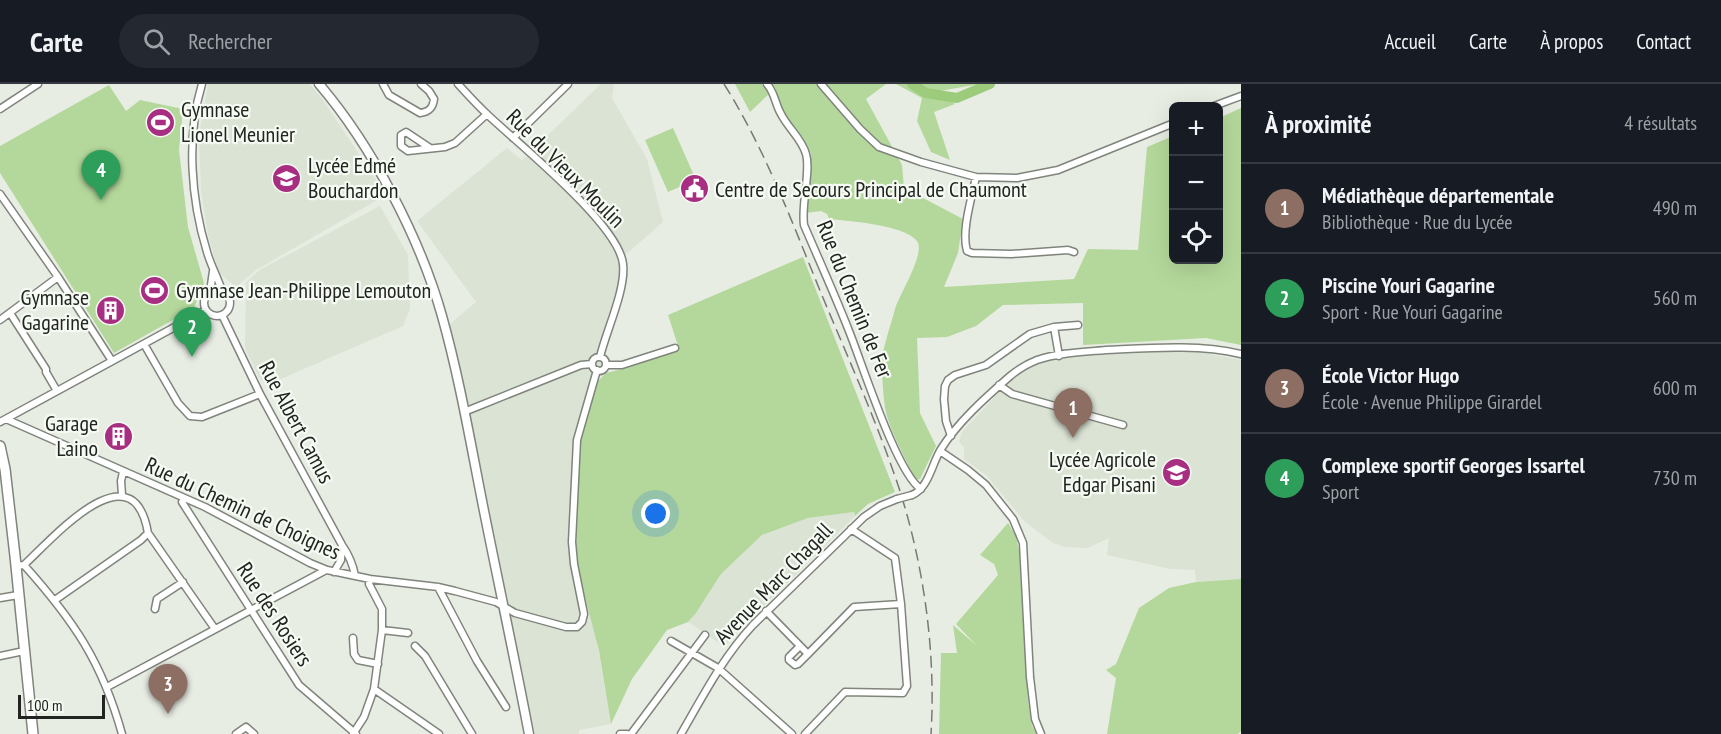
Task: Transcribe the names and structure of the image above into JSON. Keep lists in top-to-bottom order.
{
  "streets": {
    "street": [
      "Rue du Vieux Moulin",
      "Rue du Chemin de Fer",
      "Rue Albert Camus",
      "Rue du Chemin de Choignes",
      "Avenue Marc Chagall",
      "Rue des Rosiers"
    ]
  },
  "crossings": [
    ["Rue du Vieux Moulin", "Rue du Chemin de Choignes"],
    ["Rue du Chemin de Fer", "Avenue Marc Chagall"],
    ["Rue Albert Camus", "Rue du Chemin de Choignes"],
    ["Rue du Chemin de Choignes", "Rue des Rosiers"]
  ],
  "places": {
    "sports": ["Gymnase Lionel Meunier", "Gymnase Jean-Philippe Lemouton"],
    "school or university": ["Lycée Edmé Bouchardon", "Lycée Agricole Edgar Pisani"],
    "public building": ["Centre de Secours Principal de Chaumont"],
    "building": ["Gymnase Gagarine", "Garage Laino"]
  },
  "scale_bar": "100 m",
  "page": {
    "header": "Carte",
    "search": "Rechercher",
    "nav": [
      "Accueil",
      "Carte",
      "À propos",
      "Contact"
    ],
    "heading": ["À proximité", "4 résultats"],
    "map_buttons": ["+", "−"],
    "pins": [
      "4",
      "2",
      "1",
      "3"
    ],
    "list": [
      {
        "mark": "1",
        "name": "Médiathèque départementale",
        "note": "Bibliothèque · Rue du Lycée",
        "value": "490 m"
      },
      {
        "mark": "2",
        "name": "Piscine Youri Gagarine",
        "note": "Sport · Rue Youri Gagarine",
        "value": "560 m"
      },
      {
        "mark": "3",
        "name": "École Victor Hugo",
        "note": "École · Avenue Philippe Girardel",
        "value": "600 m"
      },
      {
        "mark": "4",
        "name": "Complexe sportif Georges Issartel",
        "note": "Sport",
        "value": "730 m"
      }
    ],
    "scale": "100 m"
  }
}
